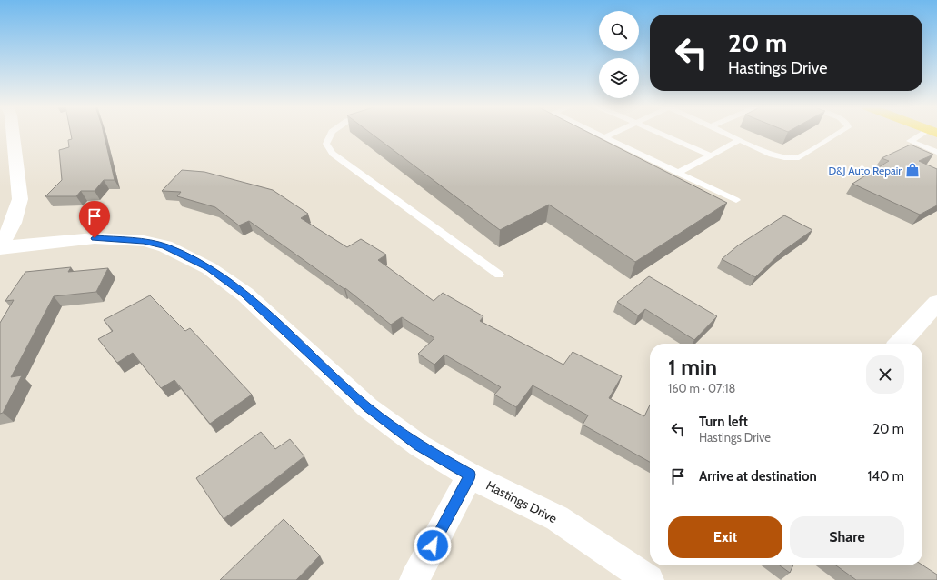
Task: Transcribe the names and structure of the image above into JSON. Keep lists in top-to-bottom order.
{
  "streets": {
    "street": ["Hastings Drive"]
  },
  "places": {
    "shop": ["D&J Auto Repair"]
  },
  "page": {
    "turn": ["20 m", "Hastings Drive"],
    "heading": ["1 min", "160 m · 07:18"],
    "list": [
      {
        "name": "Turn left",
        "note": "Hastings Drive",
        "value": "20 m"
      },
      {
        "name": "Arrive at destination",
        "value": "140 m"
      }
    ],
    "buttons": ["Exit", "Share"]
  }
}
